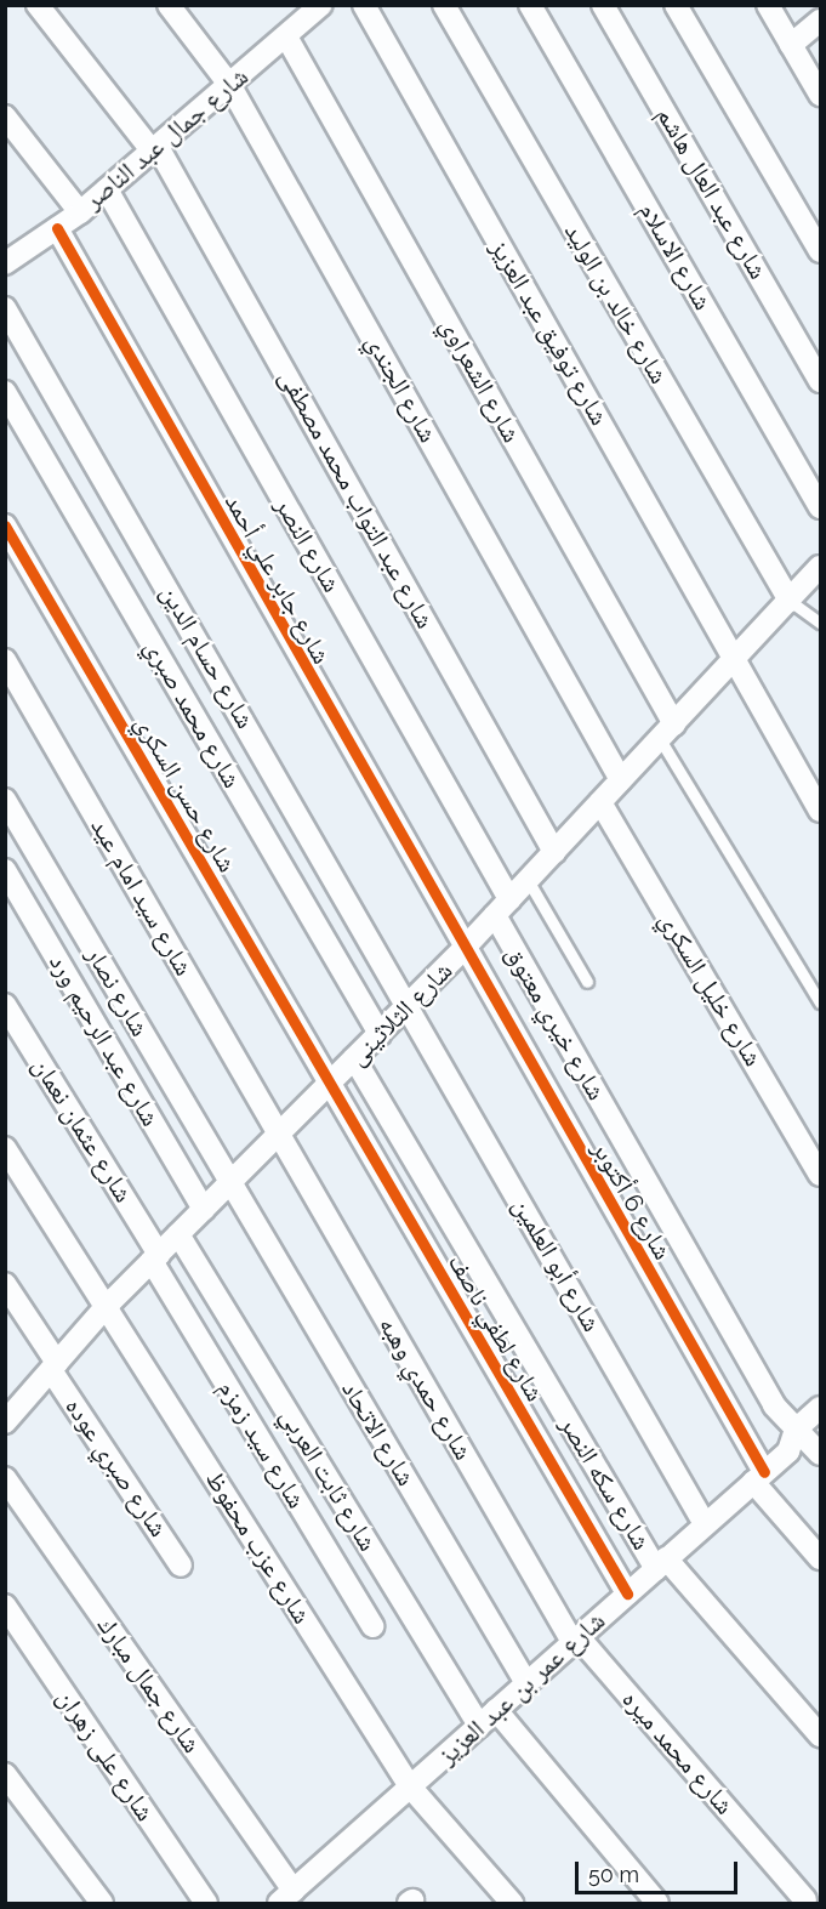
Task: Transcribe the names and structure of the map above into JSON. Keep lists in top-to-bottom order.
{
  "streets": {
    "street": [
      "شارع جمال عبد الناصر",
      "شارع عبد العال هاشم",
      "شارع الاسلام",
      "شارع خالد بن الوليد",
      "شارع توفيق عبد العزيز",
      "شارع الشعراوي",
      "شارع الجندي",
      "شارع عبد التواب محمد مصطفى",
      "شارع النصر",
      "شارع جابر علي أحمد",
      "شارع حسام الدين",
      "شارع محمد صبري",
      "شارع حسن السكري",
      "شارع سيد امام عيد",
      "شارع خليل السكري",
      "شارع نصار",
      "شارع الثلاثينى",
      "شارع خيري معتوق",
      "شارع عبد الرحيم ورد",
      "شارع عثمان نعمان",
      "شارع 6 أكتوبر",
      "شارع أبو العلمين",
      "شارع لطفي ناصف",
      "شارع حمدي وهبه",
      "شارع الاتحاد",
      "شارع سيد زمزم",
      "شارع صبري عوده",
      "شارع ثابت العربي",
      "شارع سكه النصر",
      "شارع عزب محفوظ",
      "شارع جمال مبارك",
      "شارع عمر بن عبد العزيز",
      "شارع محمد ميره",
      "شارع على زهران"
    ]
  },
  "crossings": [
    ["شارع جمال عبد الناصر", "شارع الشعراوي"],
    ["شارع جمال عبد الناصر", "شارع الجندي"],
    ["شارع جمال عبد الناصر", "شارع عبد التواب محمد مصطفى"],
    ["شارع جمال عبد الناصر", "شارع النصر"],
    ["شارع جمال عبد الناصر", "شارع جابر علي أحمد"],
    ["شارع خالد بن الوليد", "شارع الثلاثينى"],
    ["شارع توفيق عبد العزيز", "شارع الثلاثينى"],
    ["شارع الشعراوي", "شارع الثلاثينى"],
    ["شارع الجندي", "شارع الثلاثينى"],
    ["شارع عبد التواب محمد مصطفى", "شارع الثلاثينى"],
    ["شارع النصر", "شارع الثلاثينى"],
    ["شارع النصر", "شارع خيري معتوق"],
    ["شارع جابر علي أحمد", "شارع الثلاثينى"],
    ["شارع جابر علي أحمد", "شارع 6 أكتوبر"],
    ["شارع حسام الدين", "شارع الثلاثينى"],
    ["شارع حسام الدين", "شارع أبو العلمين"],
    ["شارع محمد صبري", "شارع الثلاثينى"],
    ["شارع حسن السكري", "شارع الثلاثينى"],
    ["شارع حسن السكري", "شارع لطفي ناصف"],
    ["شارع سيد امام عيد", "شارع الثلاثينى"],
    ["شارع سيد امام عيد", "شارع حمدي وهبه"],
    ["شارع خليل السكري", "شارع الثلاثينى"],
    ["شارع نصار", "شارع الثلاثينى"],
    ["شارع نصار", "شارع الاتحاد"],
    ["شارع الثلاثينى", "شارع خيري معتوق"],
    ["شارع الثلاثينى", "شارع عبد الرحيم ورد"],
    ["شارع الثلاثينى", "شارع عثمان نعمان"],
    ["شارع الثلاثينى", "شارع 6 أكتوبر"],
    ["شارع الثلاثينى", "شارع أبو العلمين"],
    ["شارع الثلاثينى", "شارع لطفي ناصف"],
    ["شارع الثلاثينى", "شارع حمدي وهبه"],
    ["شارع الثلاثينى", "شارع الاتحاد"],
    ["شارع الثلاثينى", "شارع سيد زمزم"],
    ["شارع الثلاثينى", "شارع صبري عوده"],
    ["شارع الثلاثينى", "شارع ثابت العربي"],
    ["شارع الثلاثينى", "شارع سكه النصر"],
    ["شارع الثلاثينى", "شارع عزب محفوظ"],
    ["شارع خيري معتوق", "شارع عمر بن عبد العزيز"],
    ["شارع عثمان نعمان", "شارع سيد زمزم"],
    ["شارع 6 أكتوبر", "شارع عمر بن عبد العزيز"],
    ["شارع أبو العلمين", "شارع عمر بن عبد العزيز"],
    ["شارع لطفي ناصف", "شارع عمر بن عبد العزيز"],
    ["شارع حمدي وهبه", "شارع عمر بن عبد العزيز"],
    ["شارع حمدي وهبه", "شارع محمد ميره"],
    ["شارع الاتحاد", "شارع عمر بن عبد العزيز"],
    ["شارع ثابت العربي", "شارع عمر بن عبد العزيز"],
    ["شارع سكه النصر", "شارع عمر بن عبد العزيز"],
    ["شارع عزب محفوظ", "شارع عمر بن عبد العزيز"],
    ["شارع جمال مبارك", "شارع عمر بن عبد العزيز"],
    ["شارع عمر بن عبد العزيز", "شارع محمد ميره"]
  ],
  "scale_bar": "50 m"
}
